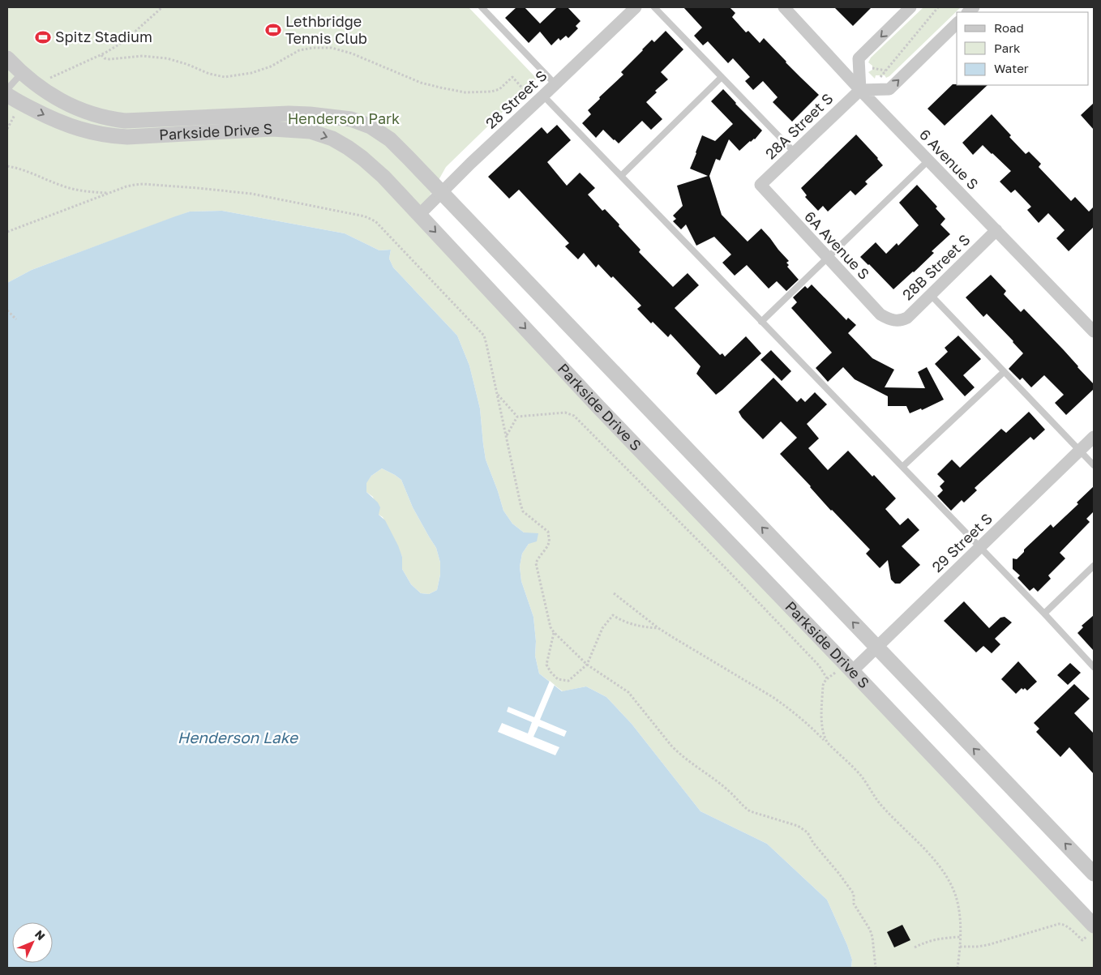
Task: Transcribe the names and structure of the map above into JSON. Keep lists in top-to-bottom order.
{
  "streets": {
    "street": [
      "28 Street S",
      "28A Street S",
      "Parkside Drive S",
      "6 Avenue S",
      "6A Avenue S",
      "28B Street S",
      "29 Street S"
    ]
  },
  "crossings": [
    ["28 Street S", "Parkside Drive S"],
    ["28A Street S", "6 Avenue S"],
    ["28A Street S", "6A Avenue S"],
    ["Parkside Drive S", "29 Street S"],
    ["6 Avenue S", "28B Street S"],
    ["6A Avenue S", "28B Street S"]
  ],
  "water": ["Henderson Lake"],
  "parks": ["Henderson Park"],
  "places": {
    "sports": ["Lethbridge Tennis Club", "Spitz Stadium"]
  },
  "legend": ["Road", "Park", "Water"],
  "north": "top right"
}
